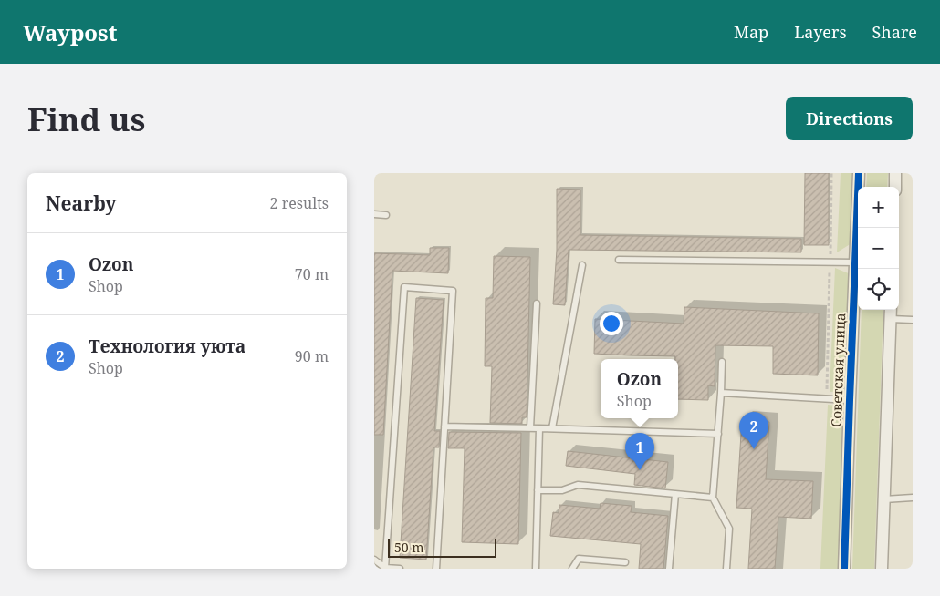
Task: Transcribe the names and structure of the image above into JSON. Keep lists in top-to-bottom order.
{
  "streets": {
    "street": ["Советская улица"]
  },
  "scale_bar": "50 m",
  "page": {
    "header": "Waypost",
    "nav": ["Map", "Layers", "Share"],
    "buttons": "Directions",
    "title": "Find us",
    "heading": ["Nearby", "2 results"],
    "map_buttons": ["+", "−"],
    "list": [
      {
        "mark": "1",
        "name": "Ozon",
        "note": "Shop",
        "value": "70 m"
      },
      {
        "mark": "2",
        "name": "Технология уюта",
        "note": "Shop",
        "value": "90 m"
      }
    ],
    "popup": ["Ozon", "Shop"],
    "pins": ["2", "1"],
    "scale": "50 m"
  }
}
